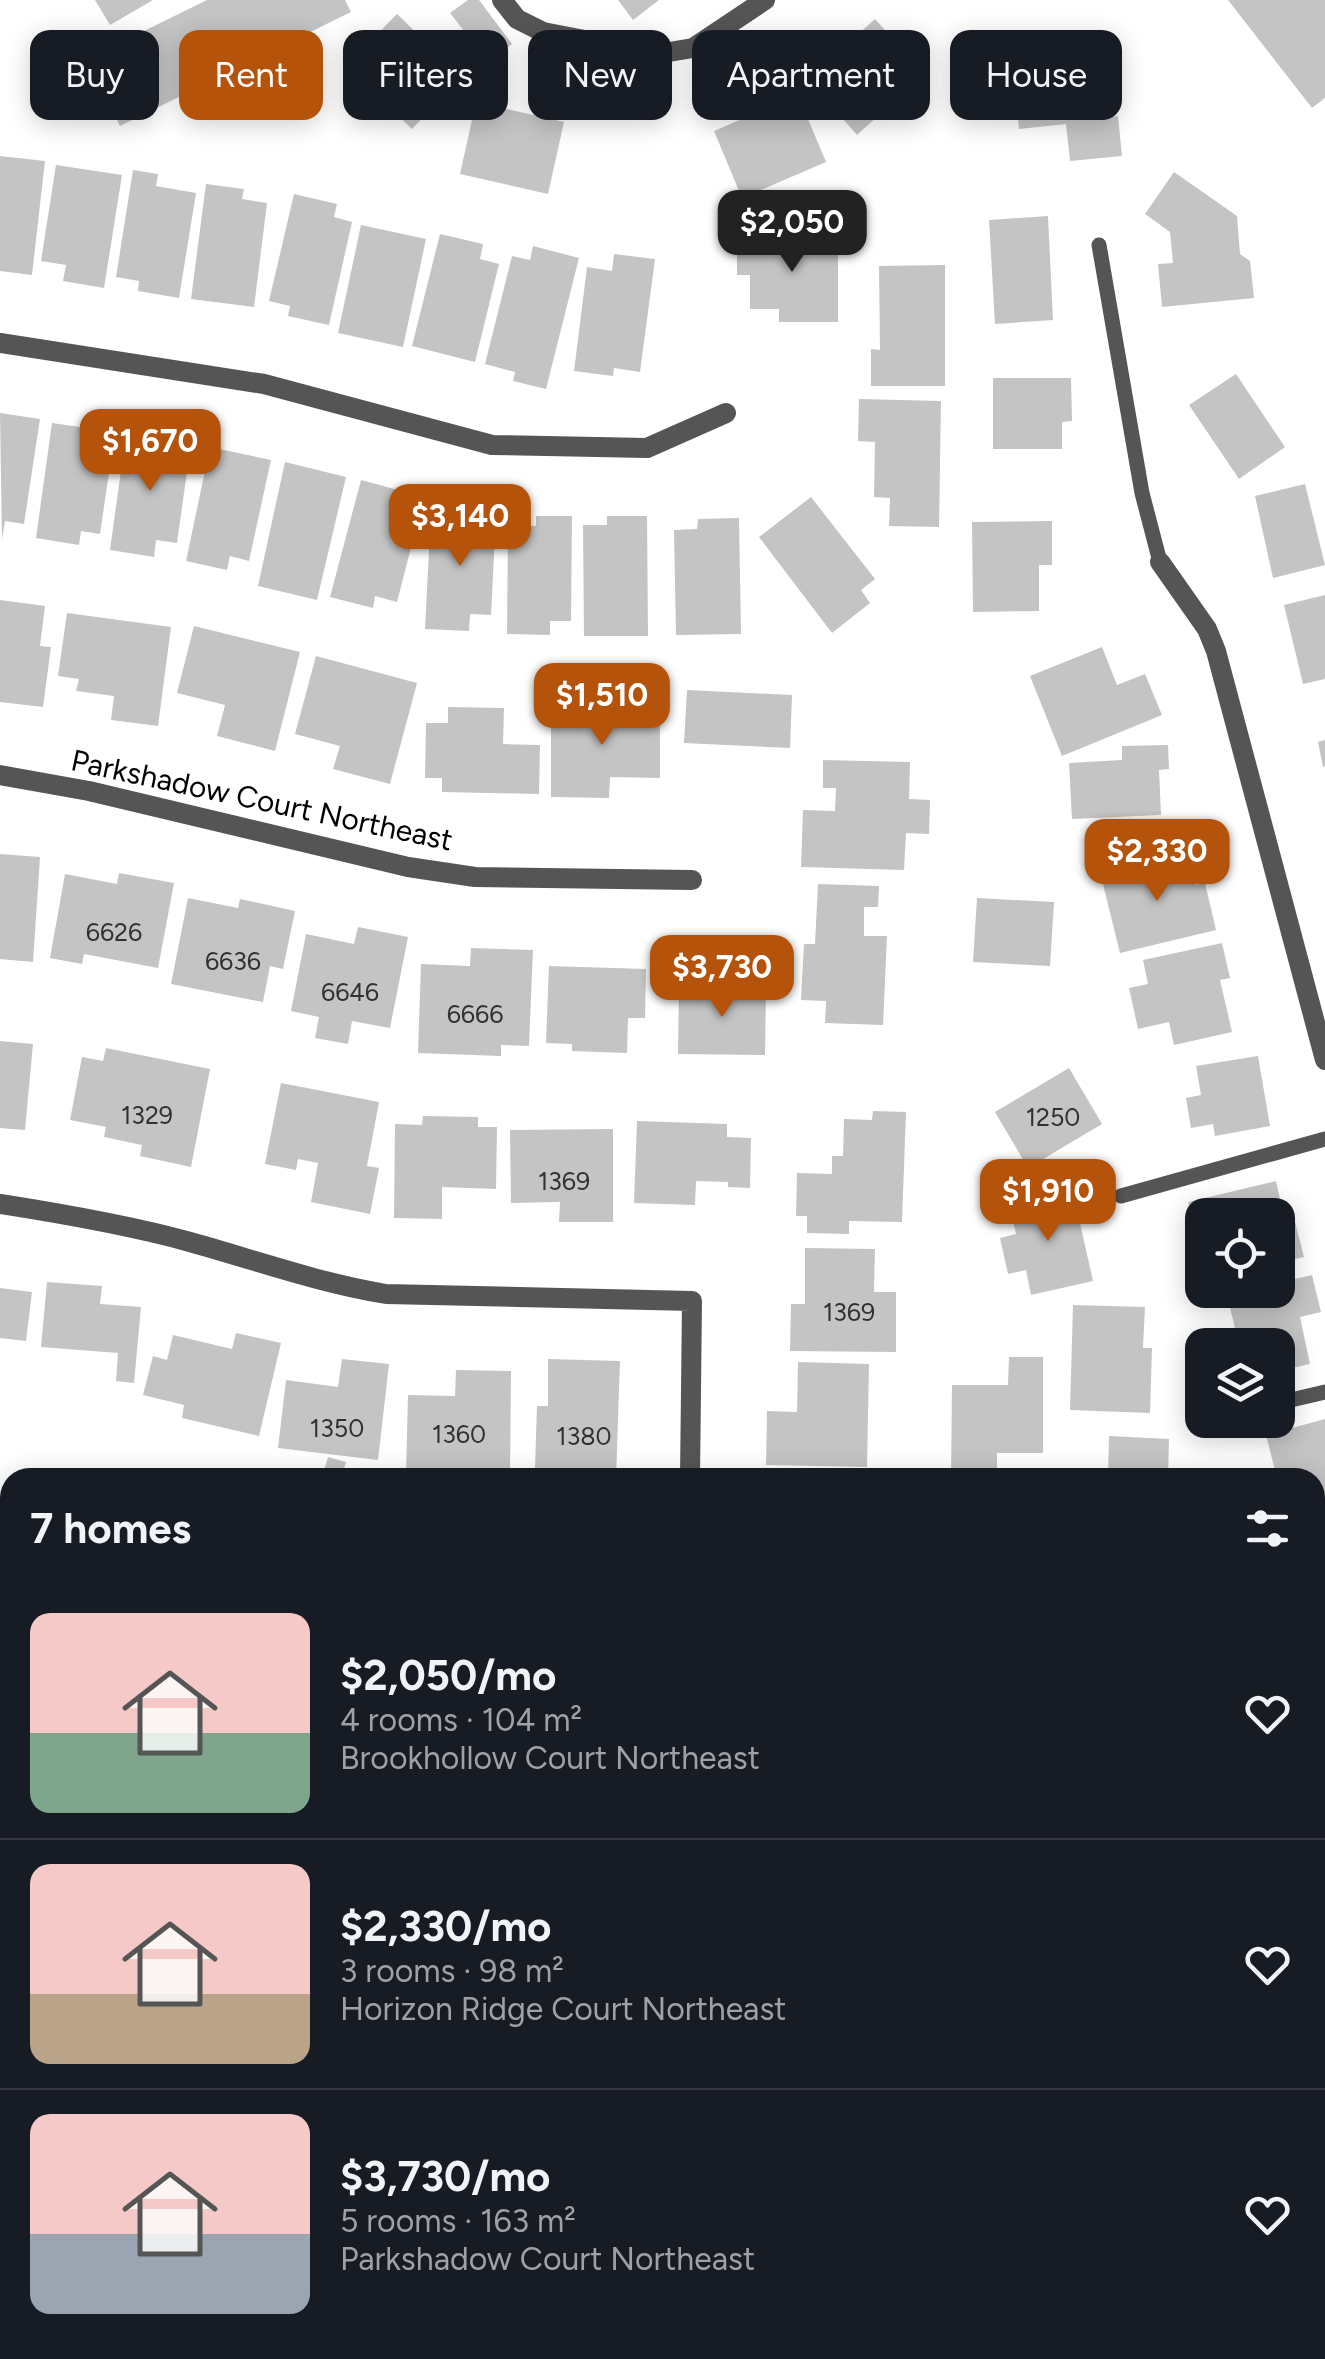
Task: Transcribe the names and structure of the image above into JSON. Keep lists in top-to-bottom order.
{
  "streets": {
    "street": ["Parkshadow Court Northeast"]
  },
  "house_numbers": [
    "6626",
    "6636",
    "6646",
    "6666",
    "1329",
    "1250",
    "1369",
    "1369",
    "1350",
    "1360",
    "1380"
  ],
  "page": {
    "chip": [
      "Buy",
      "Rent",
      "Filters",
      "New",
      "Apartment",
      "House"
    ],
    "price": [
      "$2,050",
      "$1,670",
      "$3,140",
      "$1,510",
      "$2,330",
      "$3,730",
      "$1,910"
    ],
    "heading": "7 homes",
    "list": [
      {
        "name": "$2,050/mo",
        "note": "4 rooms · 104 m² · Brookhollow Court Northeast"
      },
      {
        "name": "$2,330/mo",
        "note": "3 rooms · 98 m² · Horizon Ridge Court Northeast"
      },
      {
        "name": "$3,730/mo",
        "note": "5 rooms · 163 m² · Parkshadow Court Northeast"
      }
    ]
  }
}
